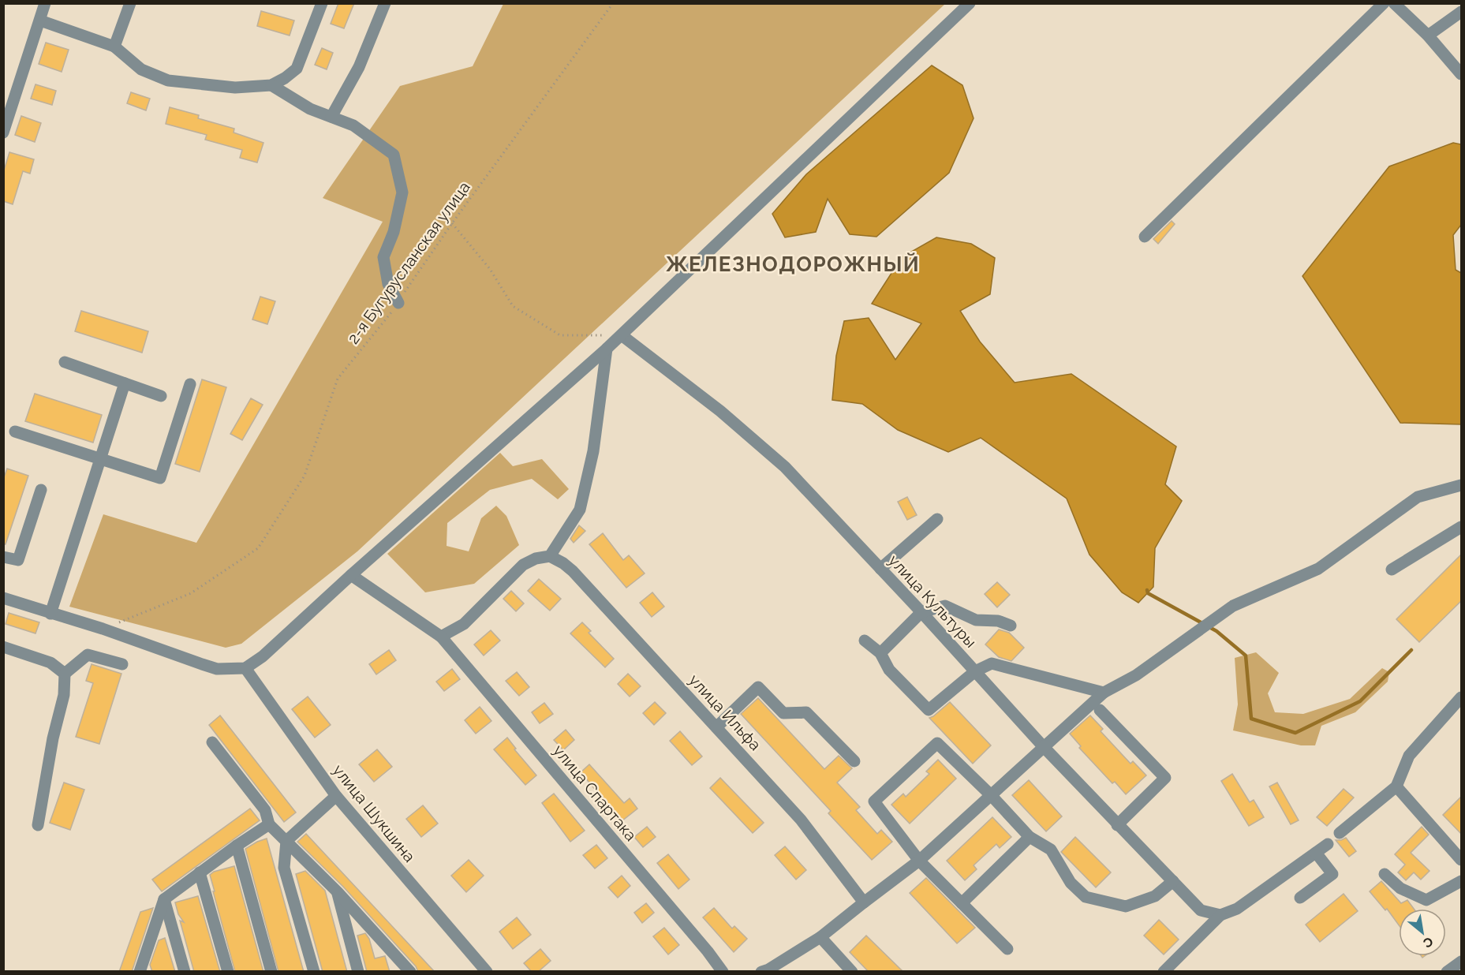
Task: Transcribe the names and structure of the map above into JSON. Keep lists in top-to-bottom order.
{
  "streets": {
    "street": [
      "улица Культуры",
      "улица Ильфа",
      "улица Спартака",
      "улица Шукшина"
    ],
    "path": ["2-я Бугурусланская улица"]
  },
  "districts": ["ЖЕЛЕЗНОДОРОЖНЫЙ"],
  "north": "bottom right"
}
